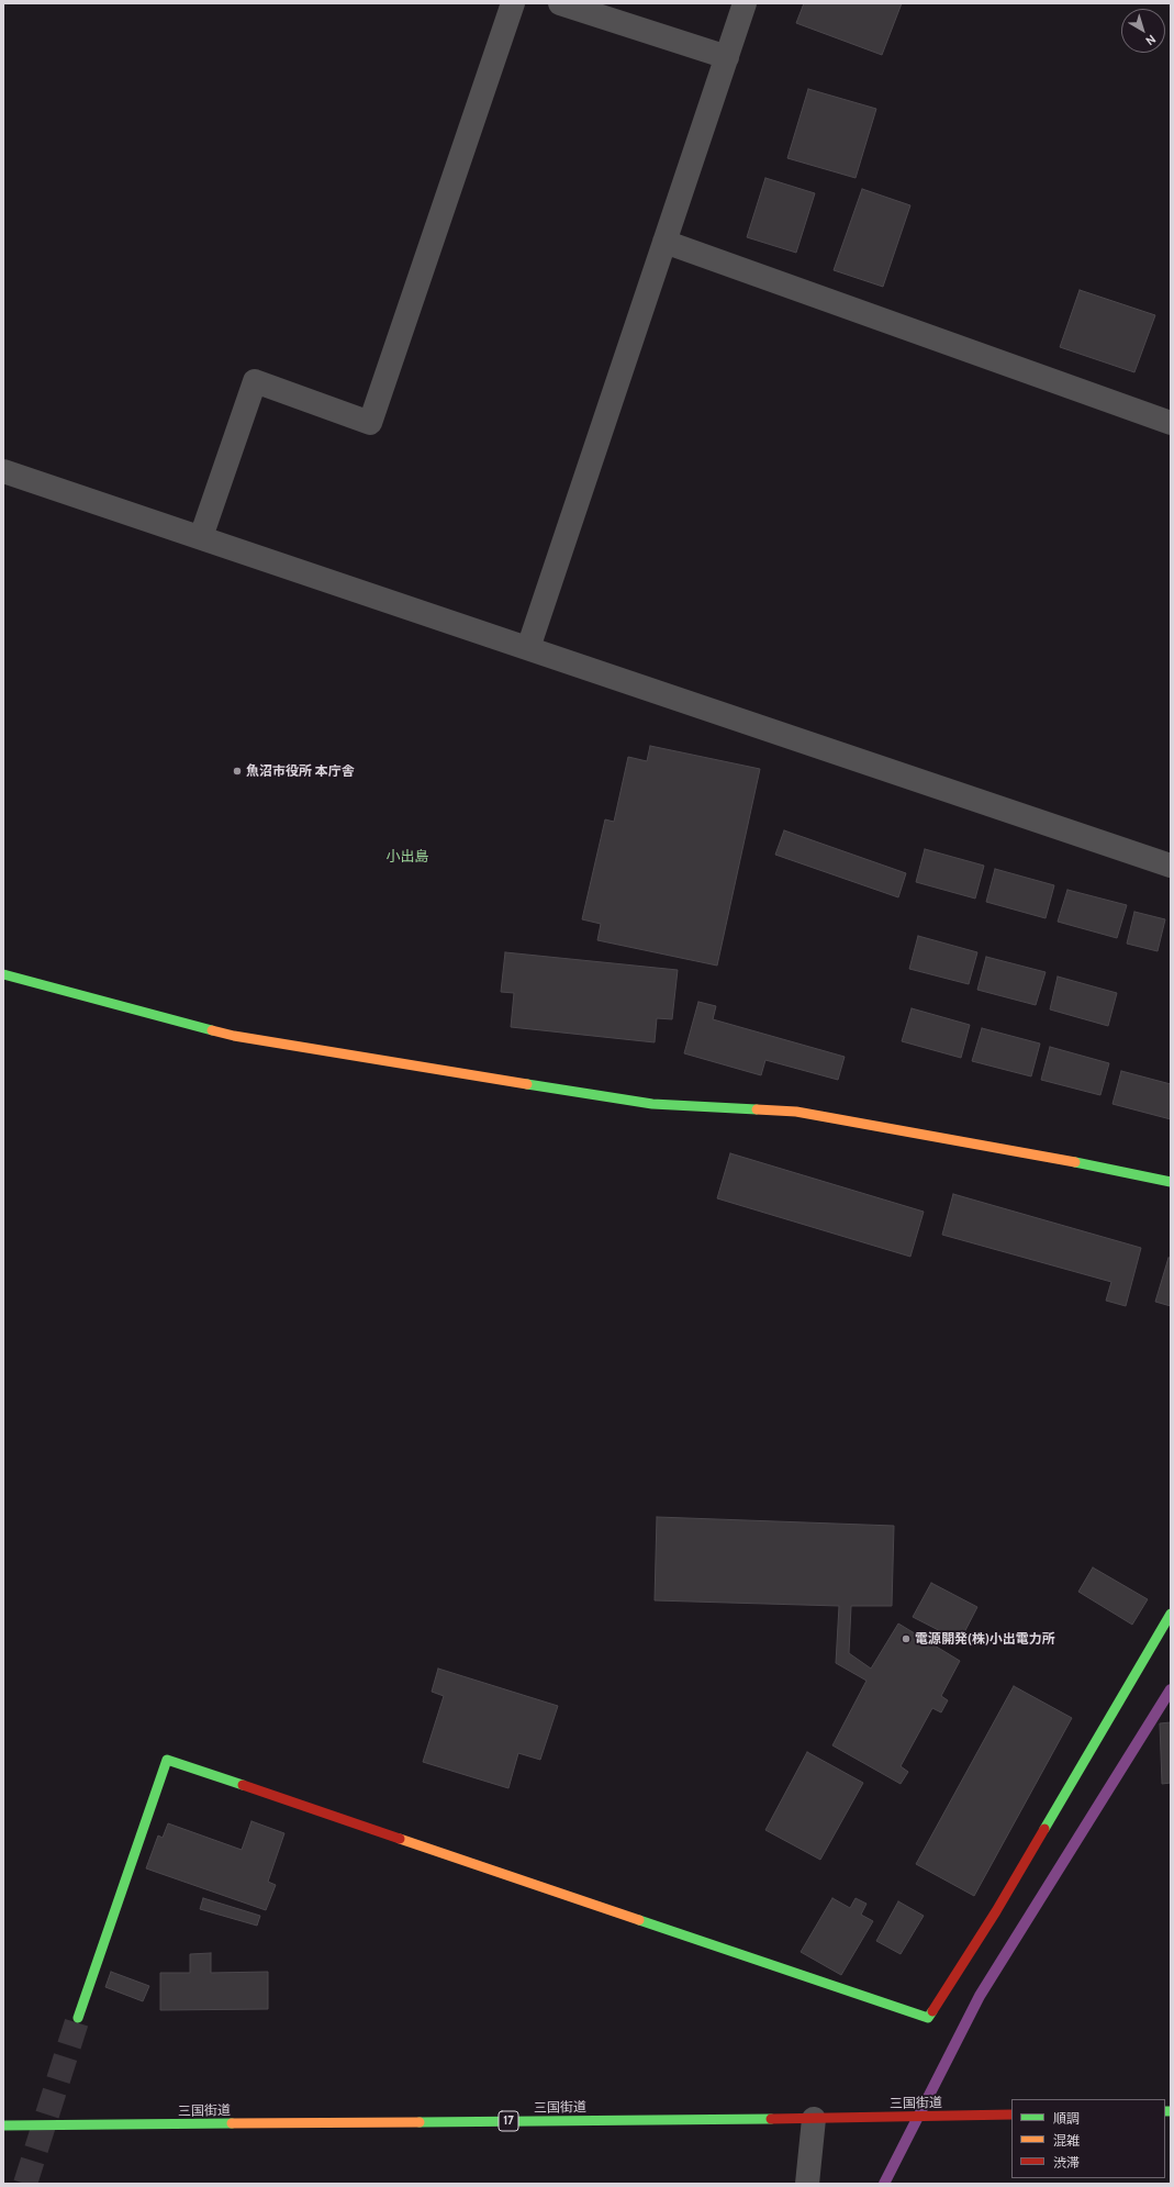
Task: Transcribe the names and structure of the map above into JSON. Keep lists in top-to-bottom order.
{
  "streets": {
    "main road": ["三国街道", "17"]
  },
  "districts": ["小出島"],
  "places": ["魚沼市役所 本庁舎", "電源開発(株)小出電力所"],
  "legend": ["順調", "混雑", "渋滞"],
  "north": "bottom right"
}
